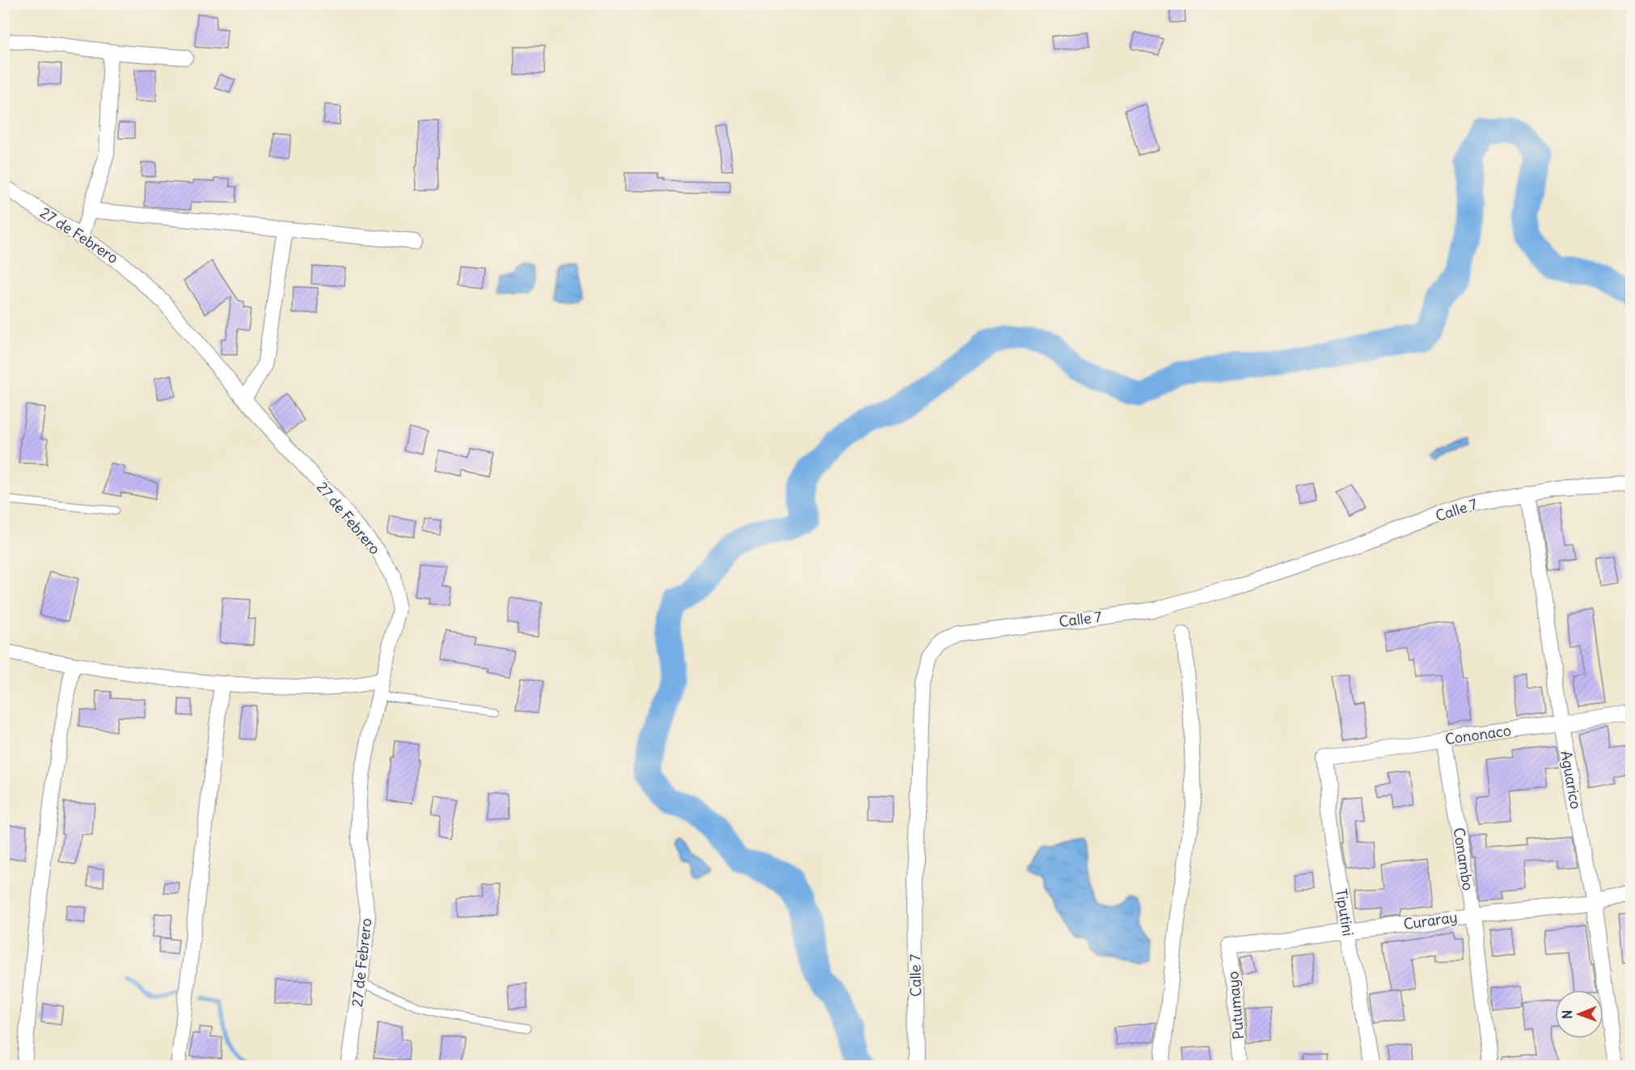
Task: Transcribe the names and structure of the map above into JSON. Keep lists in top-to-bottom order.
{
  "streets": {
    "street": [
      "27 de Febrero",
      "Calle 7",
      "Cononaco",
      "Aguarico",
      "Conambo",
      "Tiputini",
      "Curaray",
      "Putumayo"
    ]
  },
  "crossings": [
    ["Calle 7", "Aguarico"],
    ["Cononaco", "Aguarico"],
    ["Cononaco", "Conambo"],
    ["Cononaco", "Tiputini"],
    ["Aguarico", "Curaray"],
    ["Conambo", "Curaray"],
    ["Tiputini", "Curaray"],
    ["Curaray", "Putumayo"]
  ],
  "north": "left"
}
